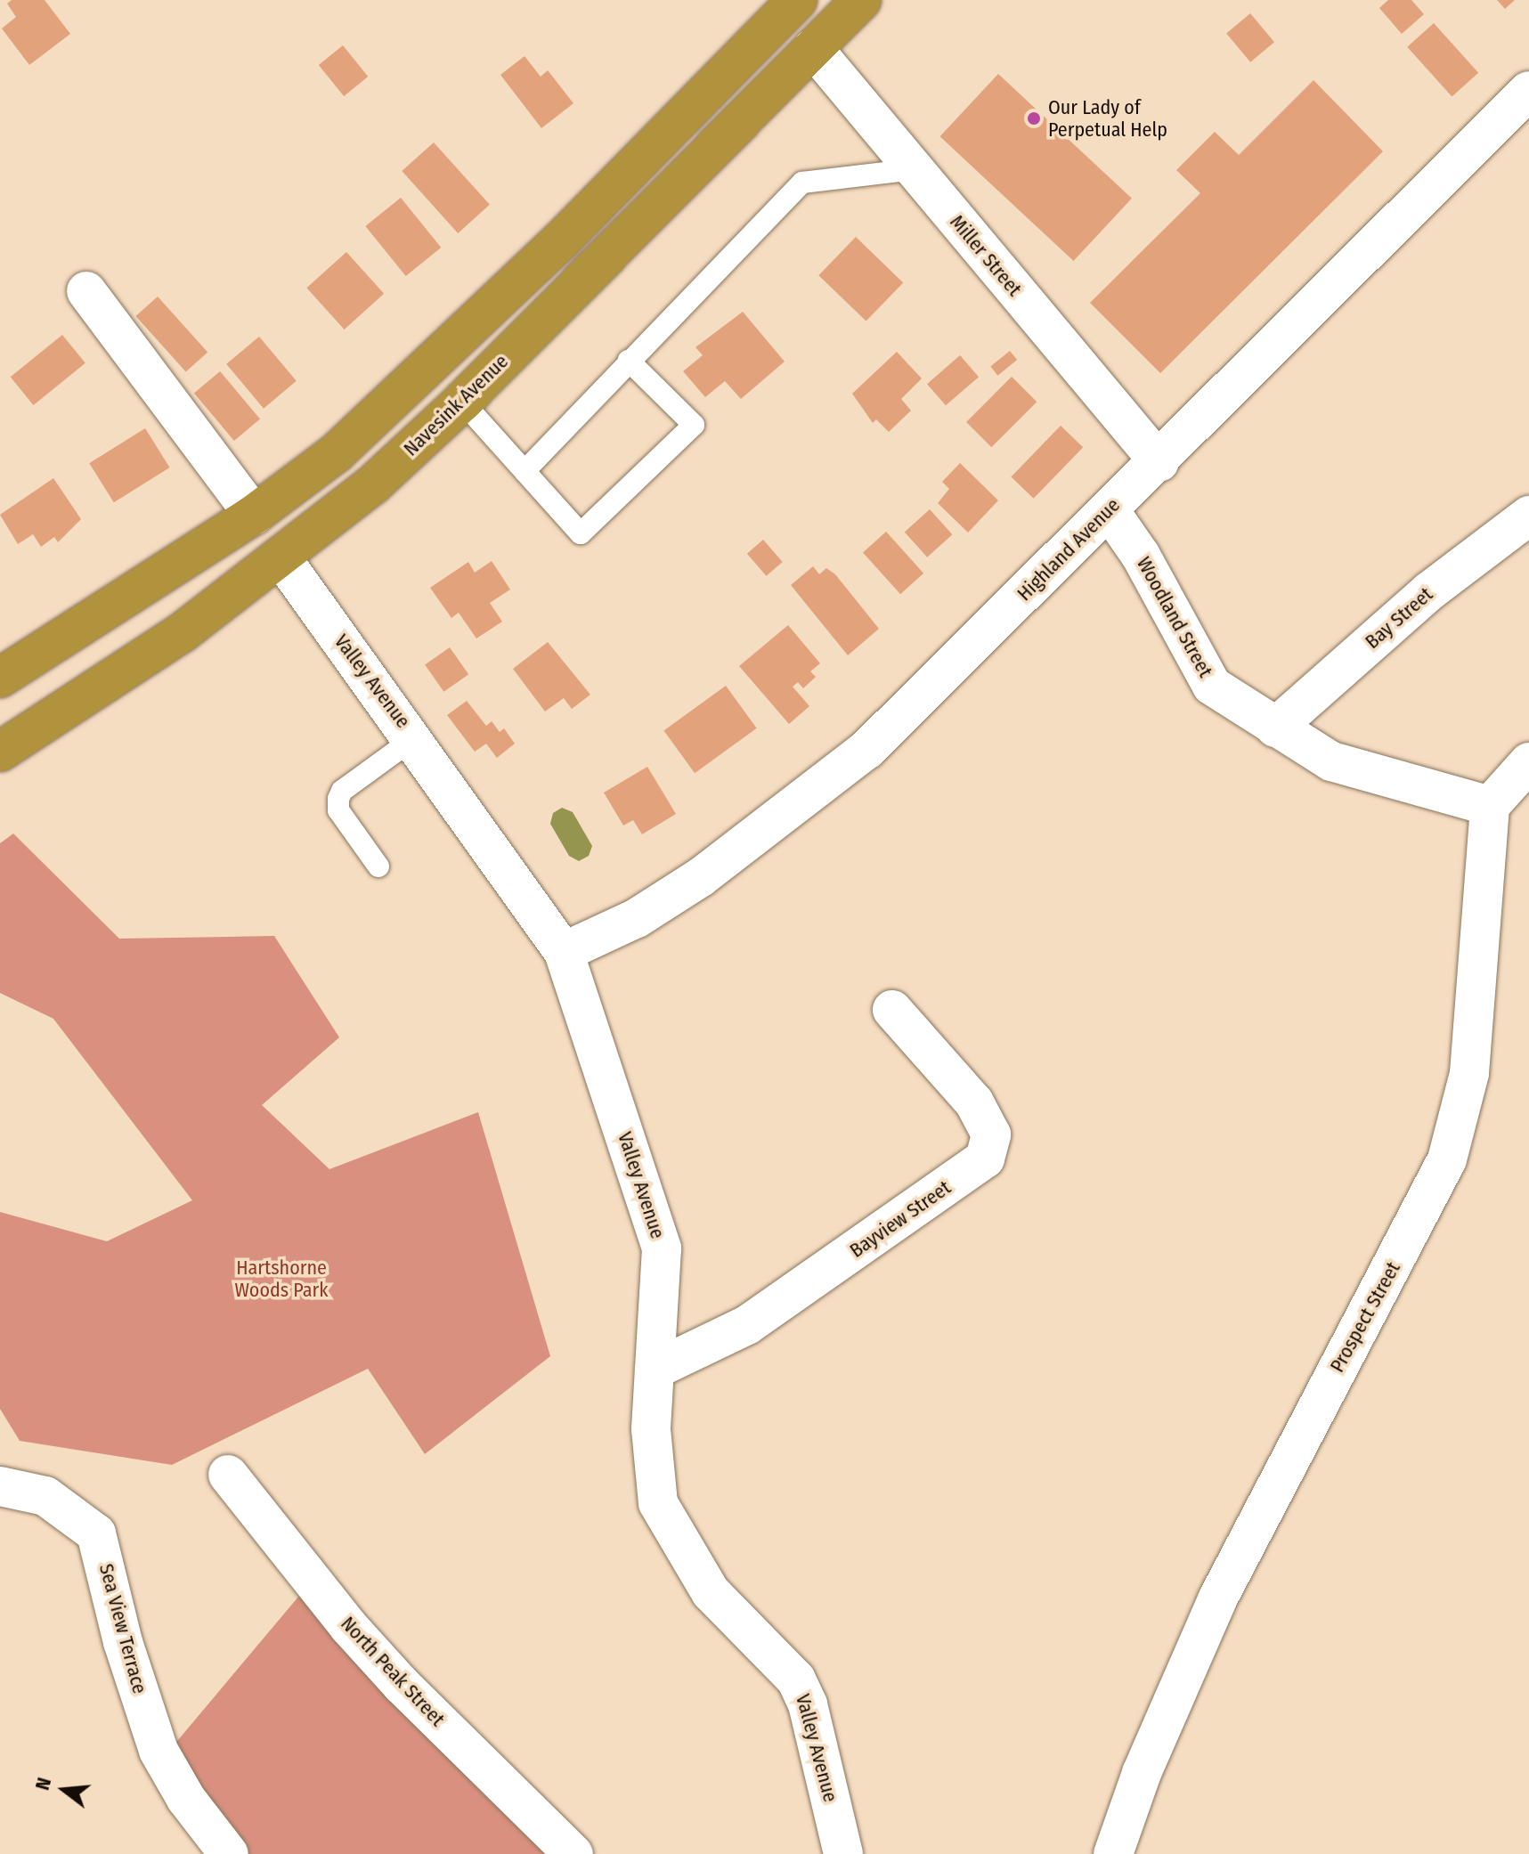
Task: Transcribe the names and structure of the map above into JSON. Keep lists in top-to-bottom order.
{
  "streets": {
    "highway": ["Navesink Avenue"],
    "street": [
      "Miller Street",
      "Highland Avenue",
      "Woodland Street",
      "Bay Street",
      "Valley Avenue",
      "Bayview Street",
      "Prospect Street",
      "Sea View Terrace",
      "North Peak Street"
    ]
  },
  "crossings": [
    ["Miller Street", "Navesink Avenue"],
    ["Miller Street", "Highland Avenue"],
    ["Navesink Avenue", "Valley Avenue"],
    ["Highland Avenue", "Woodland Street"],
    ["Highland Avenue", "Valley Avenue"],
    ["Woodland Street", "Bay Street"],
    ["Woodland Street", "Prospect Street"],
    ["Valley Avenue", "Bayview Street"]
  ],
  "parks": ["Hartshorne Woods Park"],
  "places": ["Our Lady of Perpetual Help"],
  "north": "left"
}
